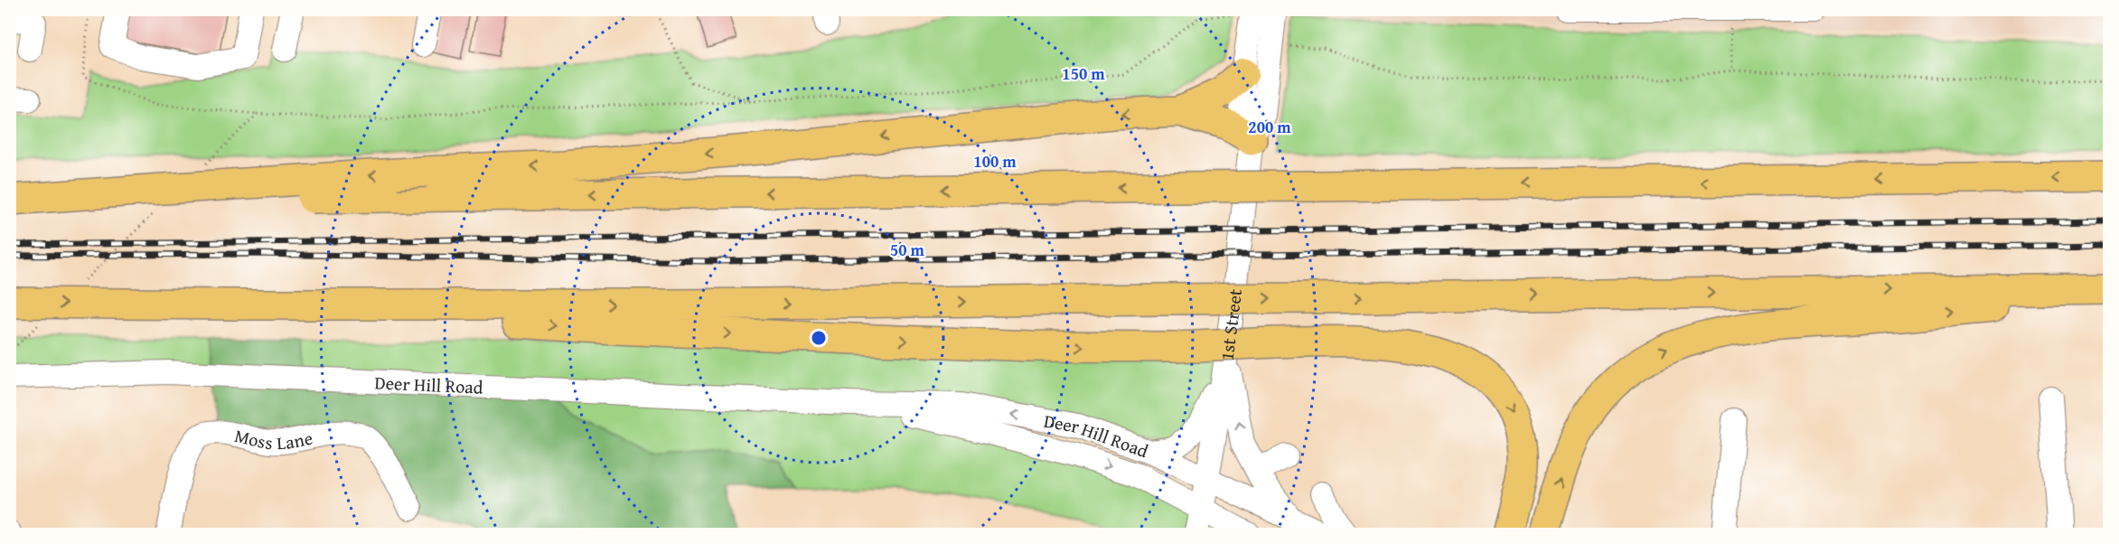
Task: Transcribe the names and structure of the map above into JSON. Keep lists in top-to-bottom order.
{
  "streets": {
    "street": ["1st Street", "Deer Hill Road", "Moss Lane"]
  },
  "crossings": [
    ["1st Street", "Deer Hill Road"]
  ],
  "rings": [
    "150 m",
    "200 m",
    "100 m",
    "50 m"
  ]
}
